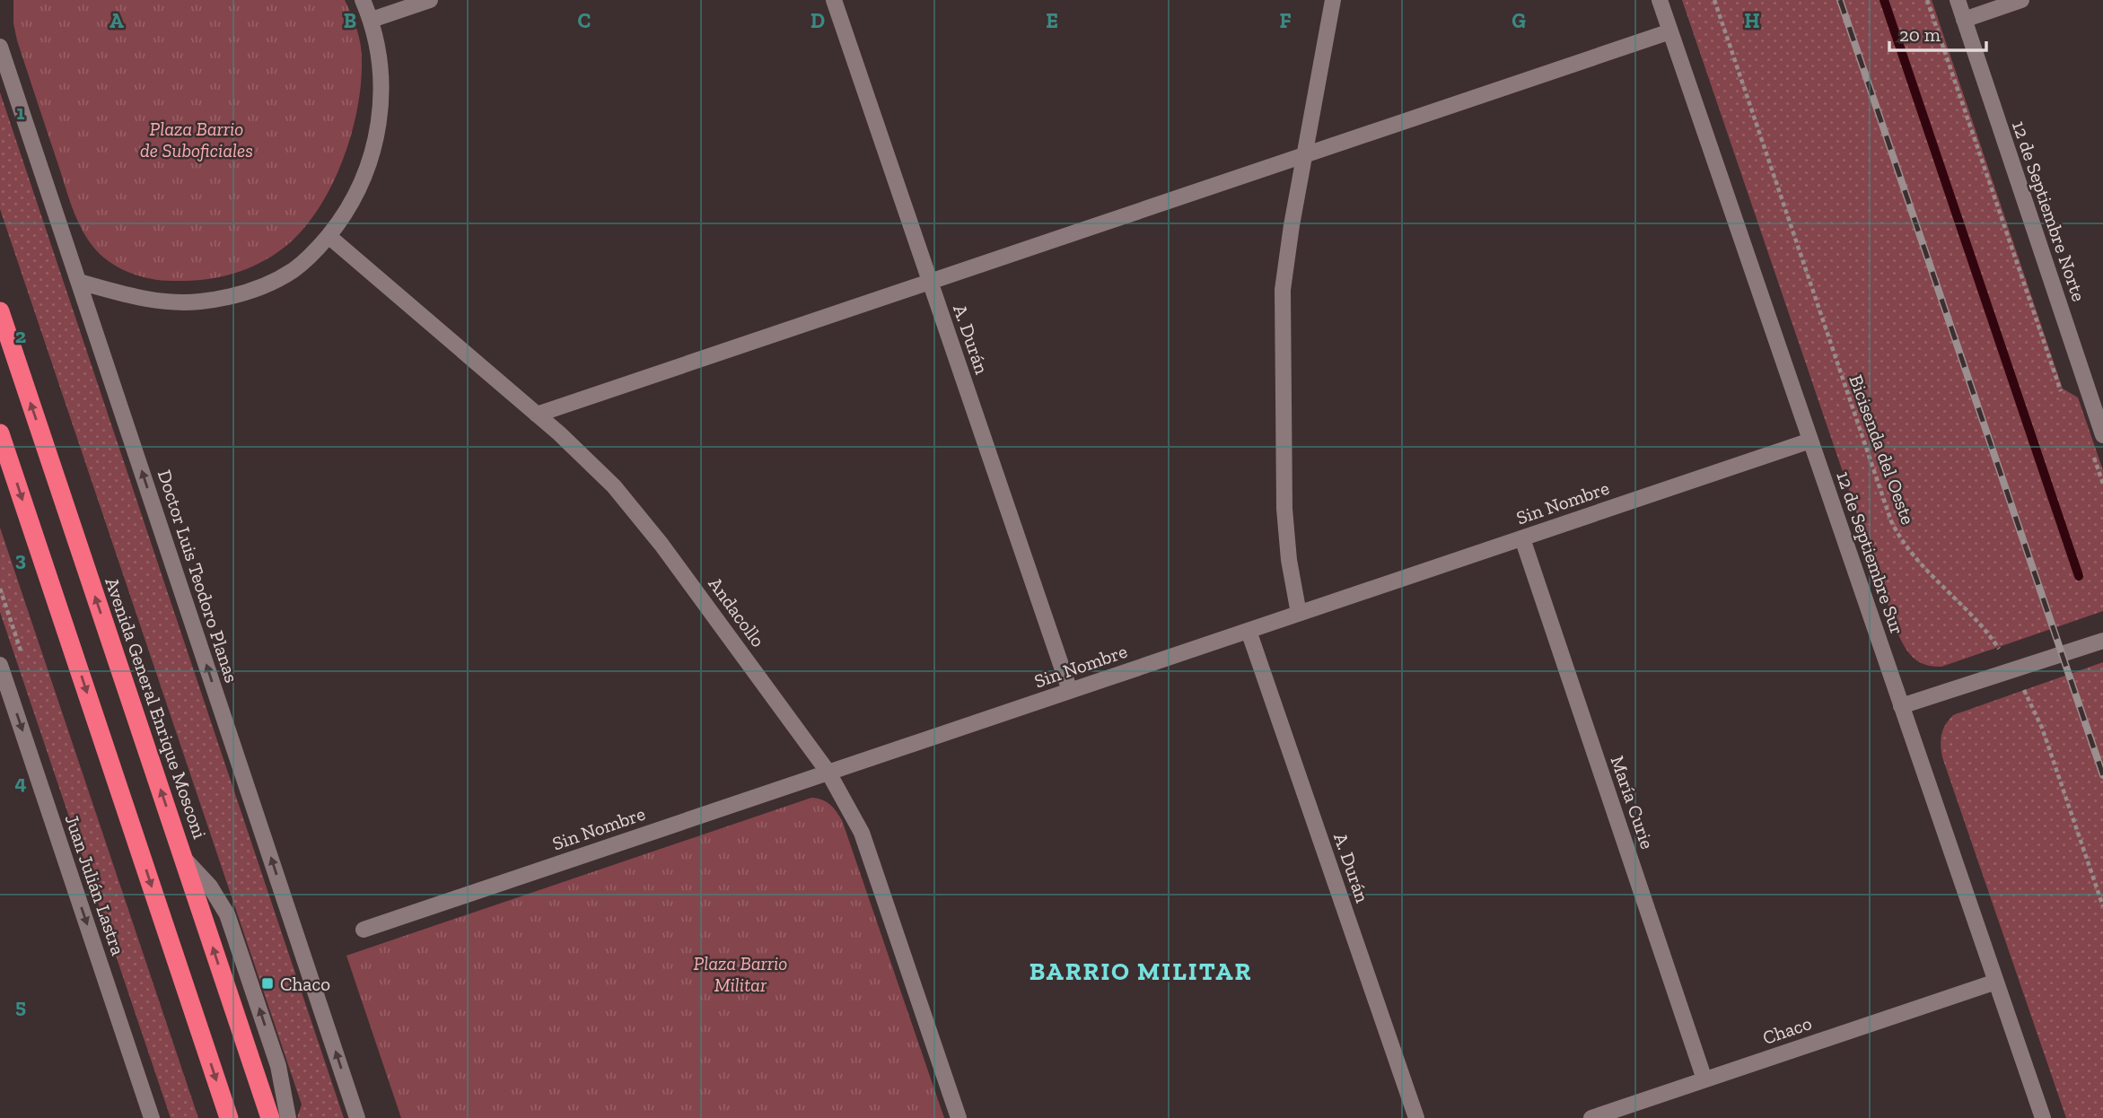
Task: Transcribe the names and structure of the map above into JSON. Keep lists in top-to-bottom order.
{
  "streets": {
    "highway": ["Avenida General Enrique Mosconi"],
    "street": [
      "12 de Septiembre Norte",
      "A. Durán",
      "Sin Nombre",
      "12 de Septiembre Sur",
      "Doctor Luis Teodoro Planas",
      "Andacollo",
      "María Curie",
      "Juan Julián Lastra",
      "Chaco"
    ],
    "path": ["Bicisenda del Oeste"]
  },
  "crossings": [
    ["A. Durán", "Sin Nombre"],
    ["Sin Nombre", "12 de Septiembre Sur"],
    ["Sin Nombre", "Andacollo"],
    ["Sin Nombre", "María Curie"],
    ["12 de Septiembre Sur", "Chaco"],
    ["María Curie", "Chaco"]
  ],
  "districts": ["BARRIO MILITAR"],
  "parks": ["Plaza Barrio de Suboficiales", "Plaza Barrio Militar"],
  "places": {
    "transit": ["Chaco"]
  },
  "scale_bar": "20 m",
  "grid": {
    "columns": [
      "A",
      "B",
      "C",
      "D",
      "E",
      "F",
      "G",
      "H"
    ],
    "rows": [
      "1",
      "2",
      "3",
      "4",
      "5"
    ]
  }
}
